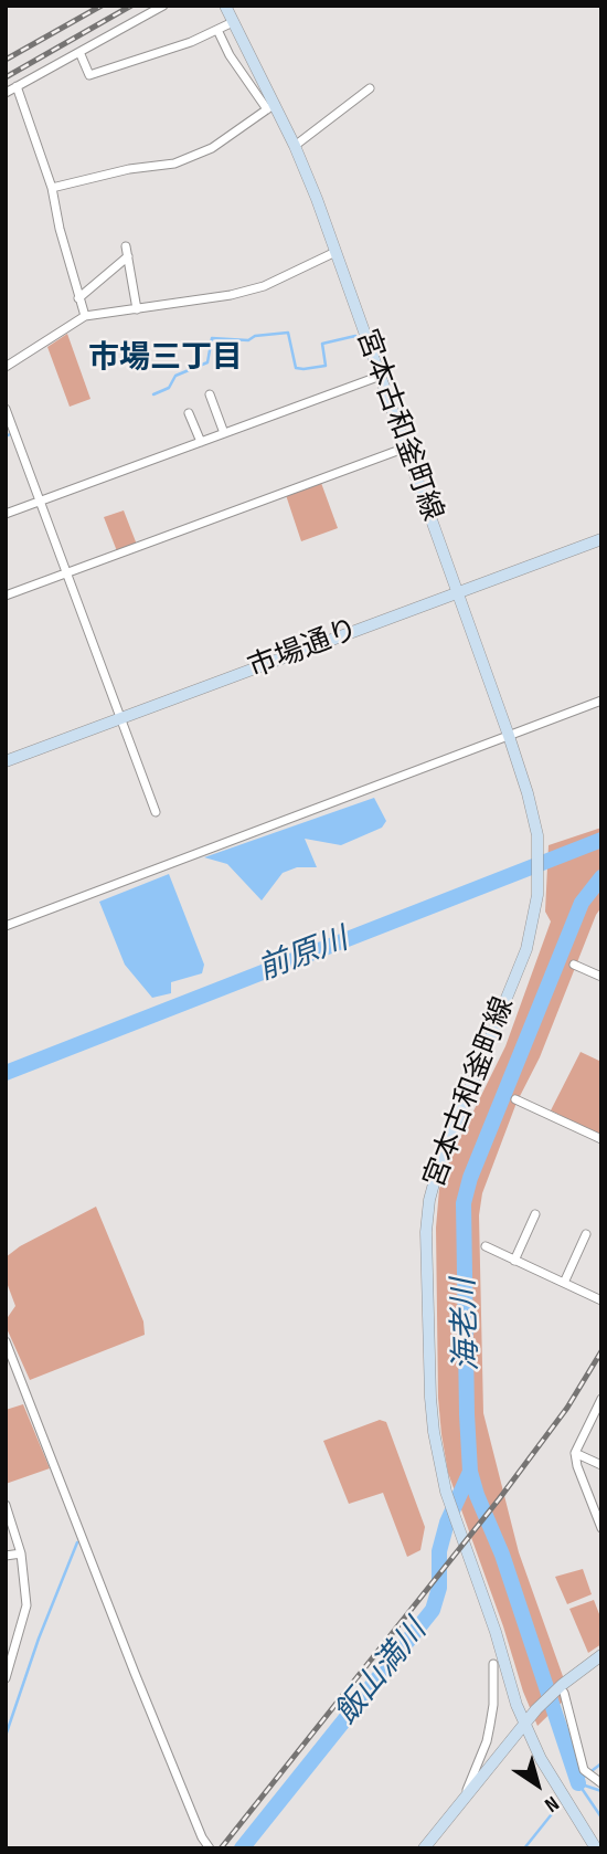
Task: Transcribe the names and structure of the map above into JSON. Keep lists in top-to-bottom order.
{
  "streets": {
    "street": ["宮本古和釜町線", "市場通り"]
  },
  "crossings": [
    ["宮本古和釜町線", "市場通り"]
  ],
  "districts": ["市場三丁目"],
  "water": ["前原川", "海老川", "飯山満川"],
  "north": "bottom right"
}
